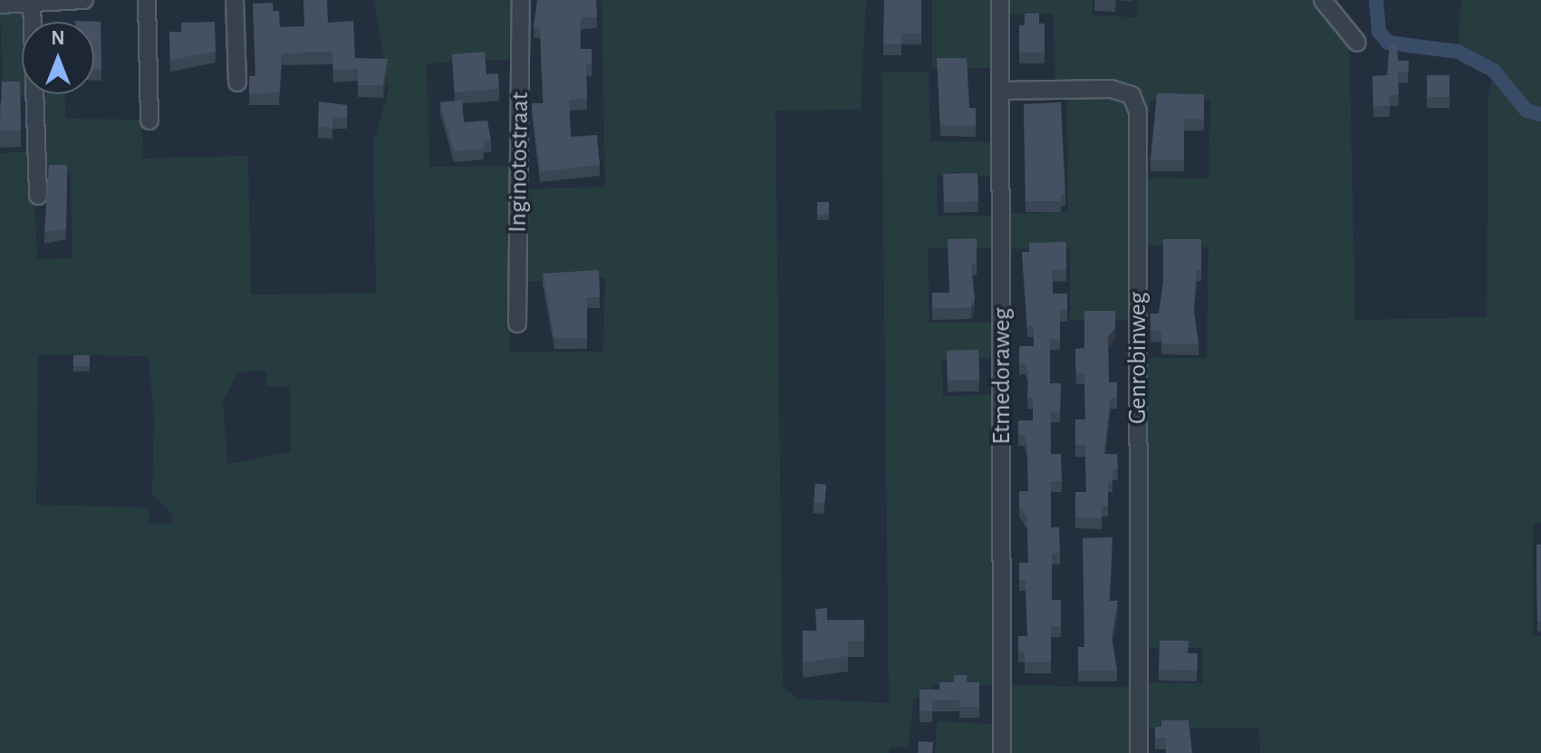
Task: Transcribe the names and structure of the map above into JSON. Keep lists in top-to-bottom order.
{
  "streets": {
    "street": ["Inginotostraat", "Genrobinweg", "Etmedoraweg"]
  },
  "crossings": [
    ["Genrobinweg", "Etmedoraweg"]
  ],
  "north": "top"
}
